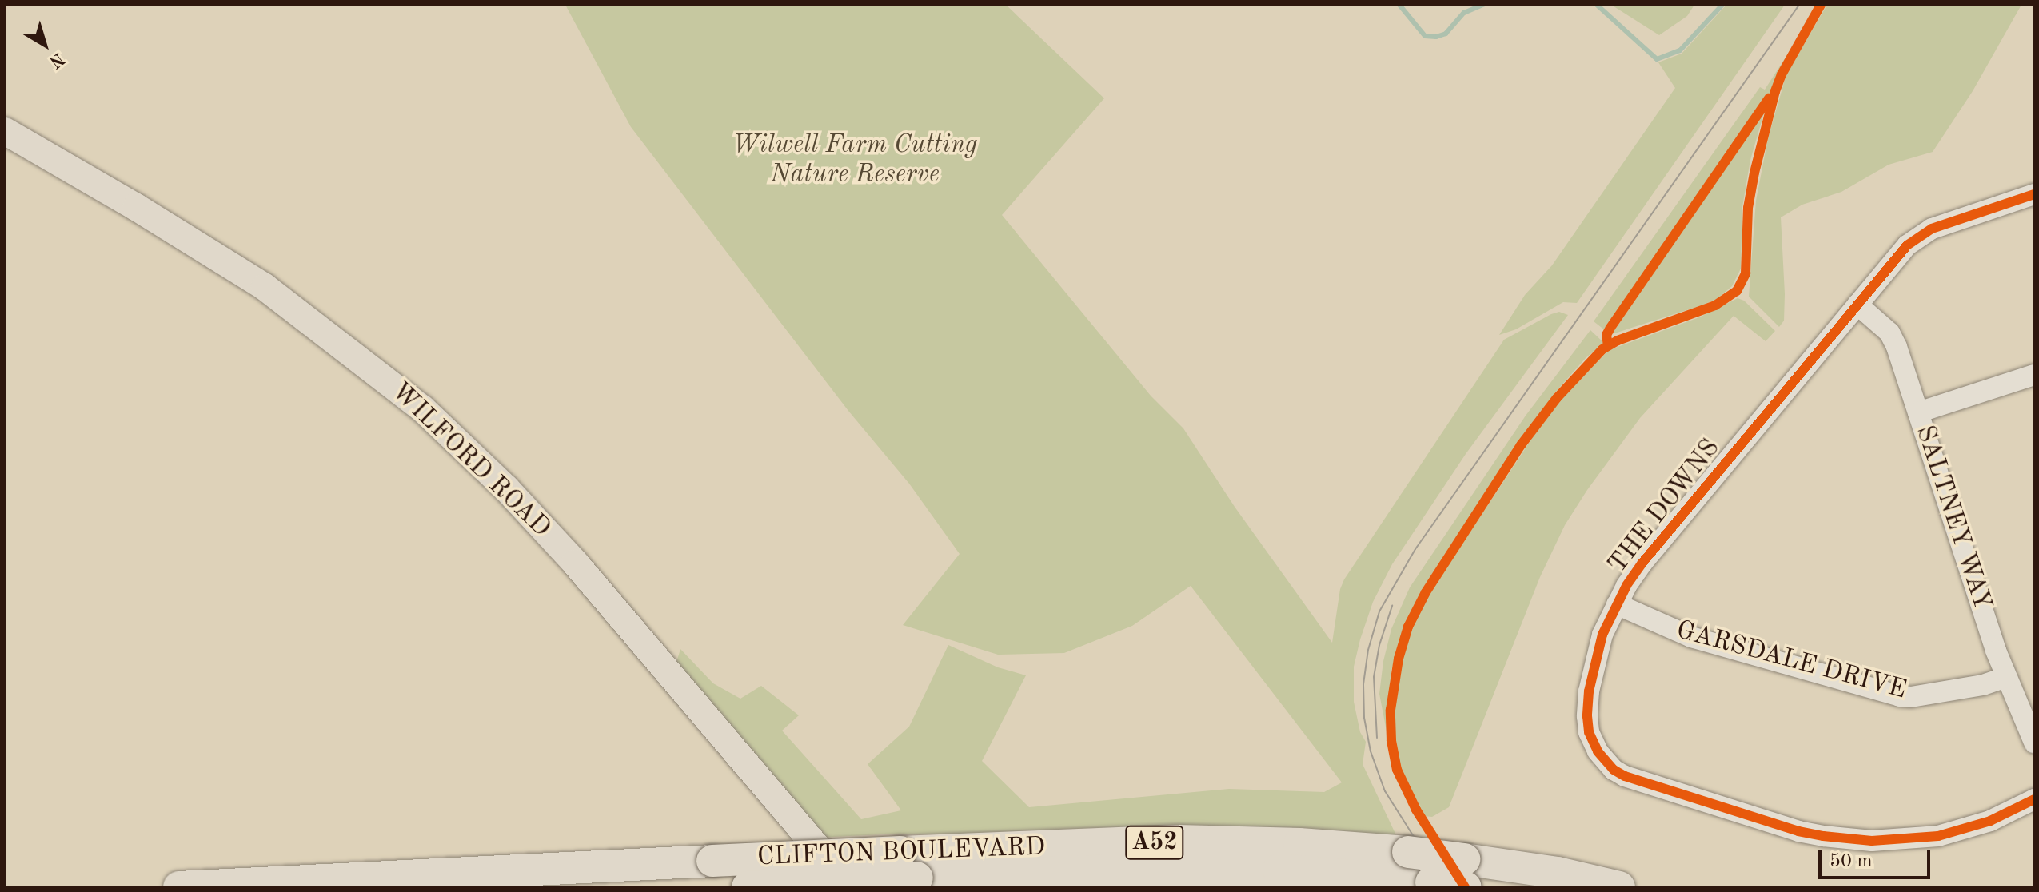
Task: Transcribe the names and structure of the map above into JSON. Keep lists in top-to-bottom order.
{
  "streets": {
    "highway": ["A52", "CLIFTON BOULEVARD"],
    "main road": ["WILFORD ROAD"],
    "street": ["THE DOWNS", "SALTNEY WAY", "GARSDALE DRIVE"]
  },
  "crossings": [
    ["THE DOWNS", "SALTNEY WAY"],
    ["THE DOWNS", "GARSDALE DRIVE"],
    ["SALTNEY WAY", "GARSDALE DRIVE"]
  ],
  "parks": ["Wilwell Farm Cutting Nature Reserve"],
  "scale_bar": "50 m",
  "north": "bottom right"
}
